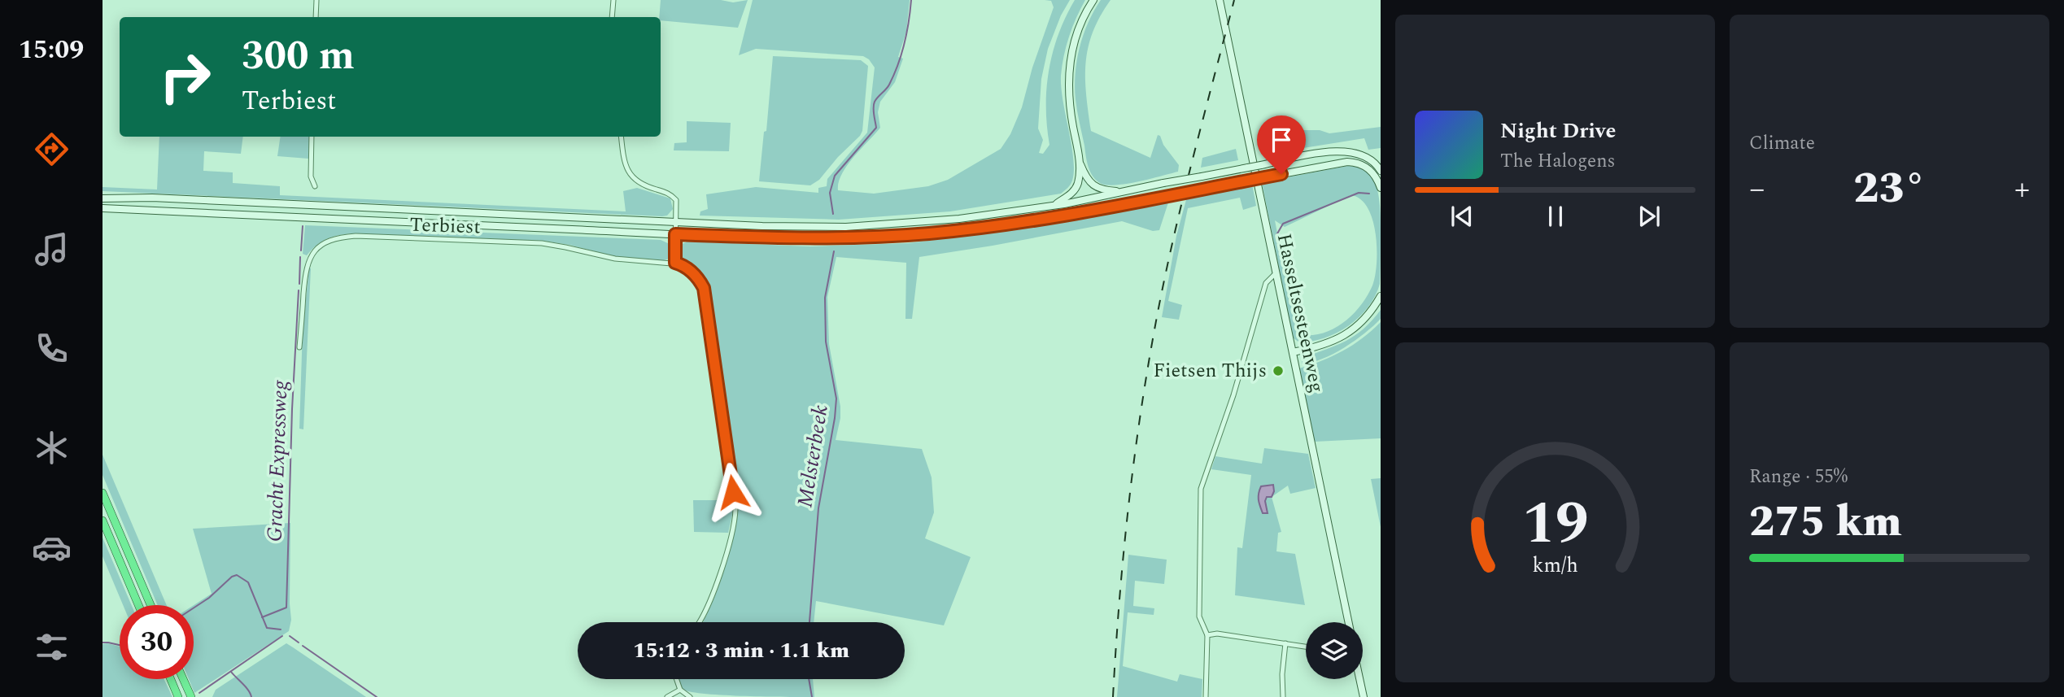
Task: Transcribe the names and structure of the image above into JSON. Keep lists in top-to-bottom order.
{
  "streets": {
    "main road": ["Hasseltsesteenweg"],
    "street": ["Terbiest"]
  },
  "water": ["Melsterbeek", "Gracht Expressweg"],
  "places": ["Fietsen Thijs"],
  "page": {
    "tabs": "15:09",
    "tile": [
      "Climate",
      ["Range · 55%", "275 km"]
    ],
    "turn": ["300 m", "Terbiest"],
    "song": ["Night Drive", "The Halogens"],
    "heat": ["−", "23°", "+"],
    "limit": "30",
    "trip": "15:12 · 3 min · 1.1 km",
    "gauge": ["19", "km/h"]
  }
}
